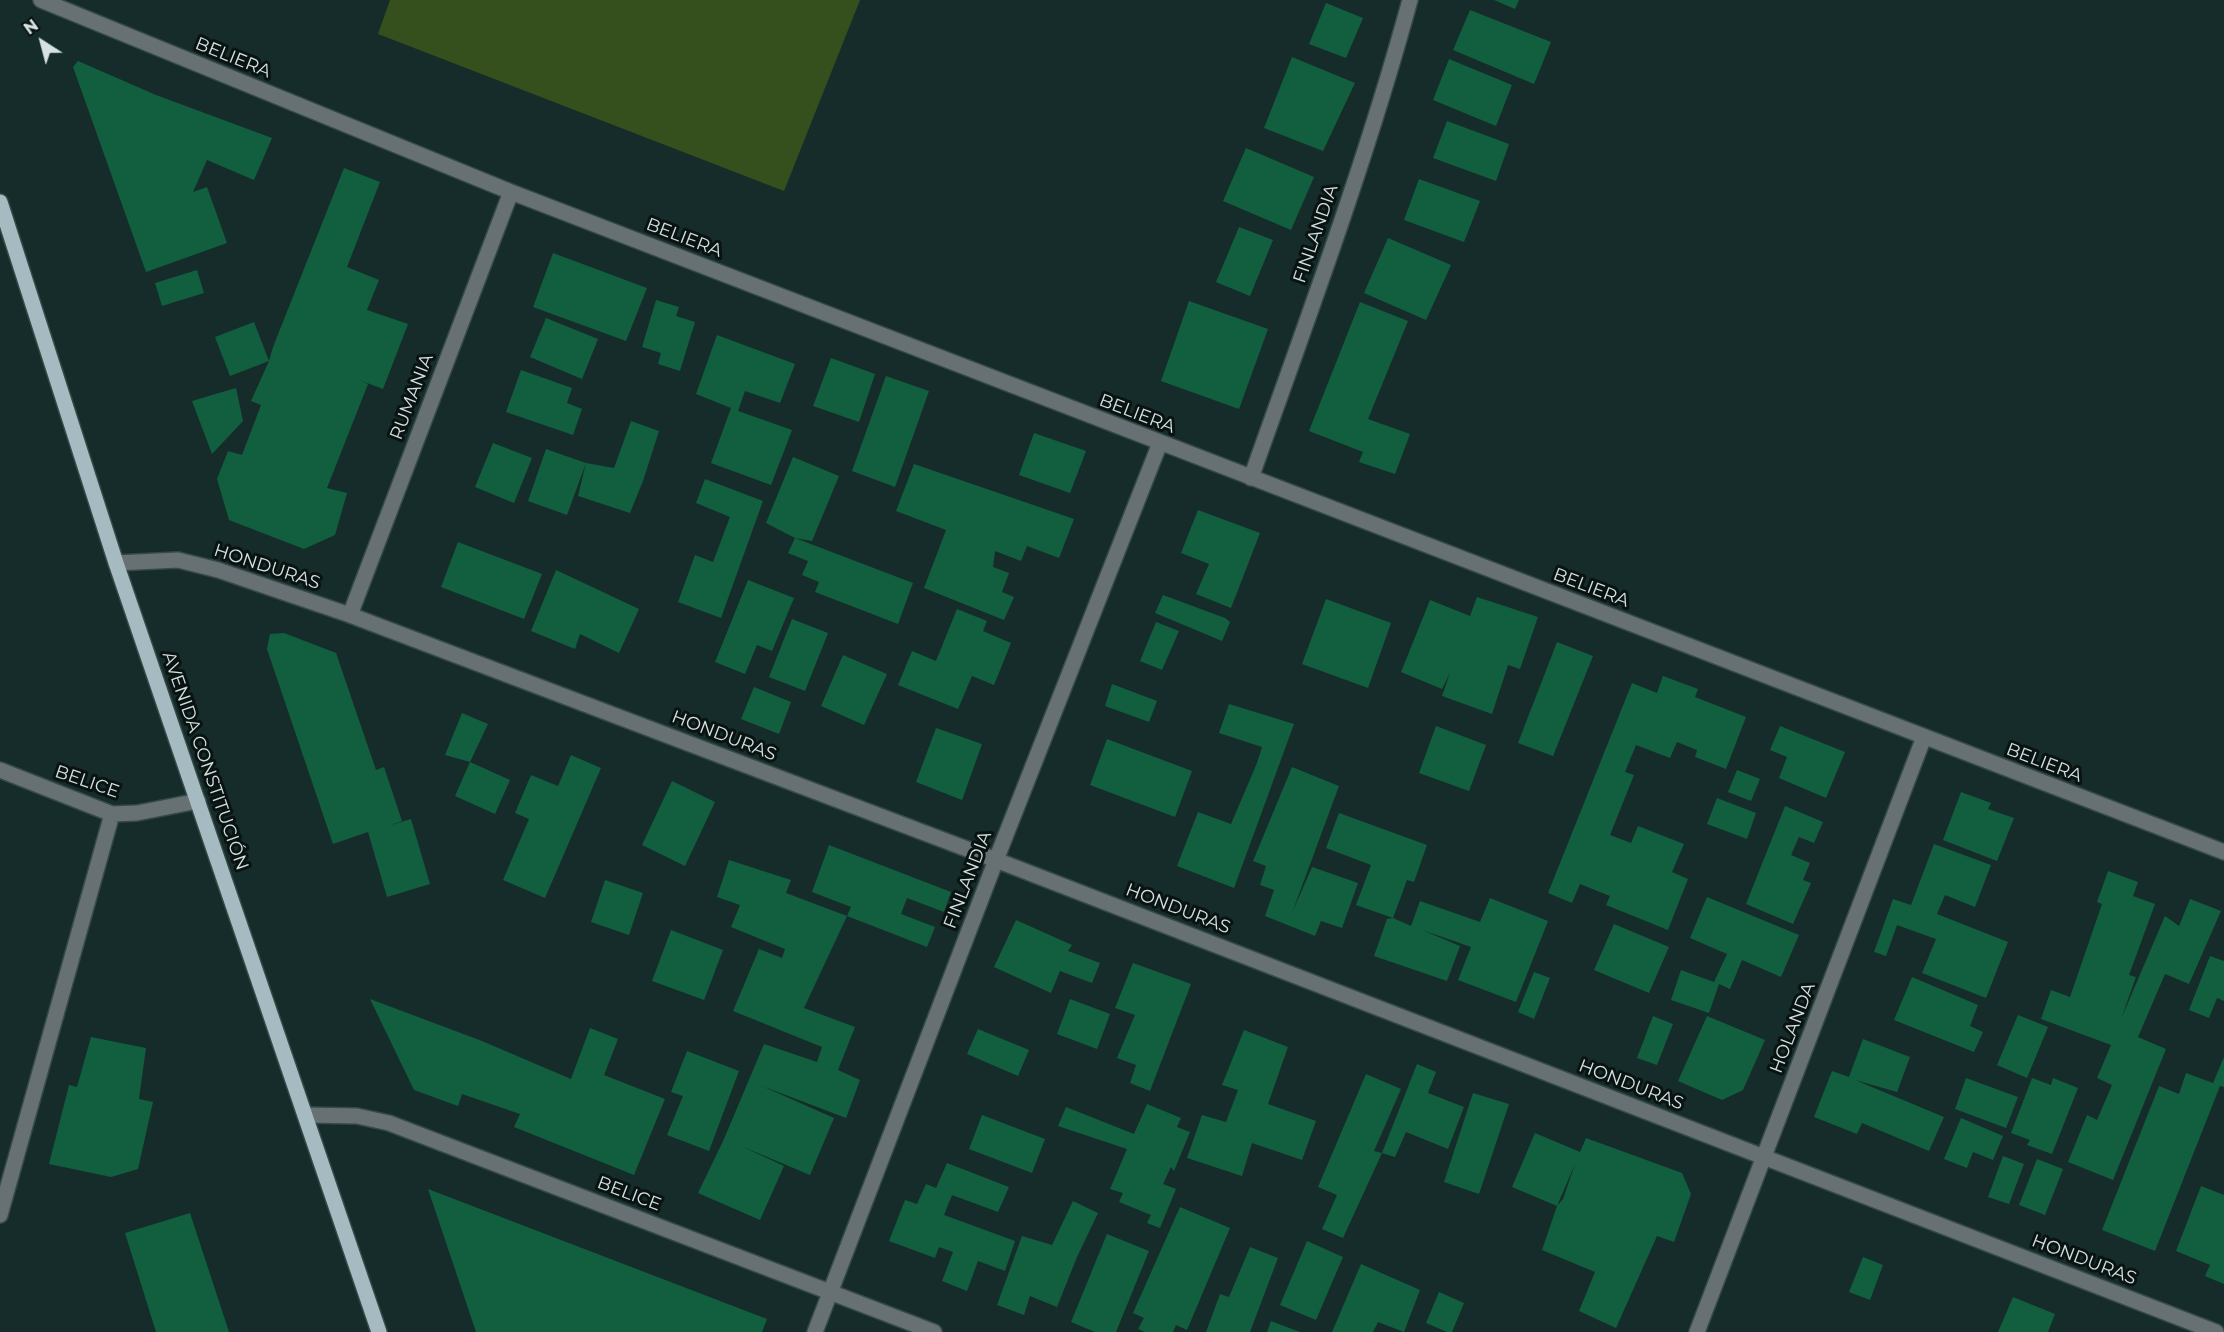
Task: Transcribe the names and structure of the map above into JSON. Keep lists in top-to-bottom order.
{
  "streets": {
    "main road": ["AVENIDA CONSTITUCIÓN"],
    "street": [
      "BELIERA",
      "FINLANDIA",
      "RUMANIA",
      "HONDURAS",
      "BELICE",
      "HOLANDA"
    ]
  },
  "crossings": [
    ["BELIERA", "FINLANDIA"],
    ["BELIERA", "RUMANIA"],
    ["BELIERA", "HOLANDA"],
    ["FINLANDIA", "HONDURAS"],
    ["FINLANDIA", "BELICE"],
    ["RUMANIA", "HONDURAS"],
    ["HONDURAS", "AVENIDA CONSTITUCIÓN"],
    ["HONDURAS", "HOLANDA"],
    ["AVENIDA CONSTITUCIÓN", "BELICE"]
  ],
  "north": "top left"
}
